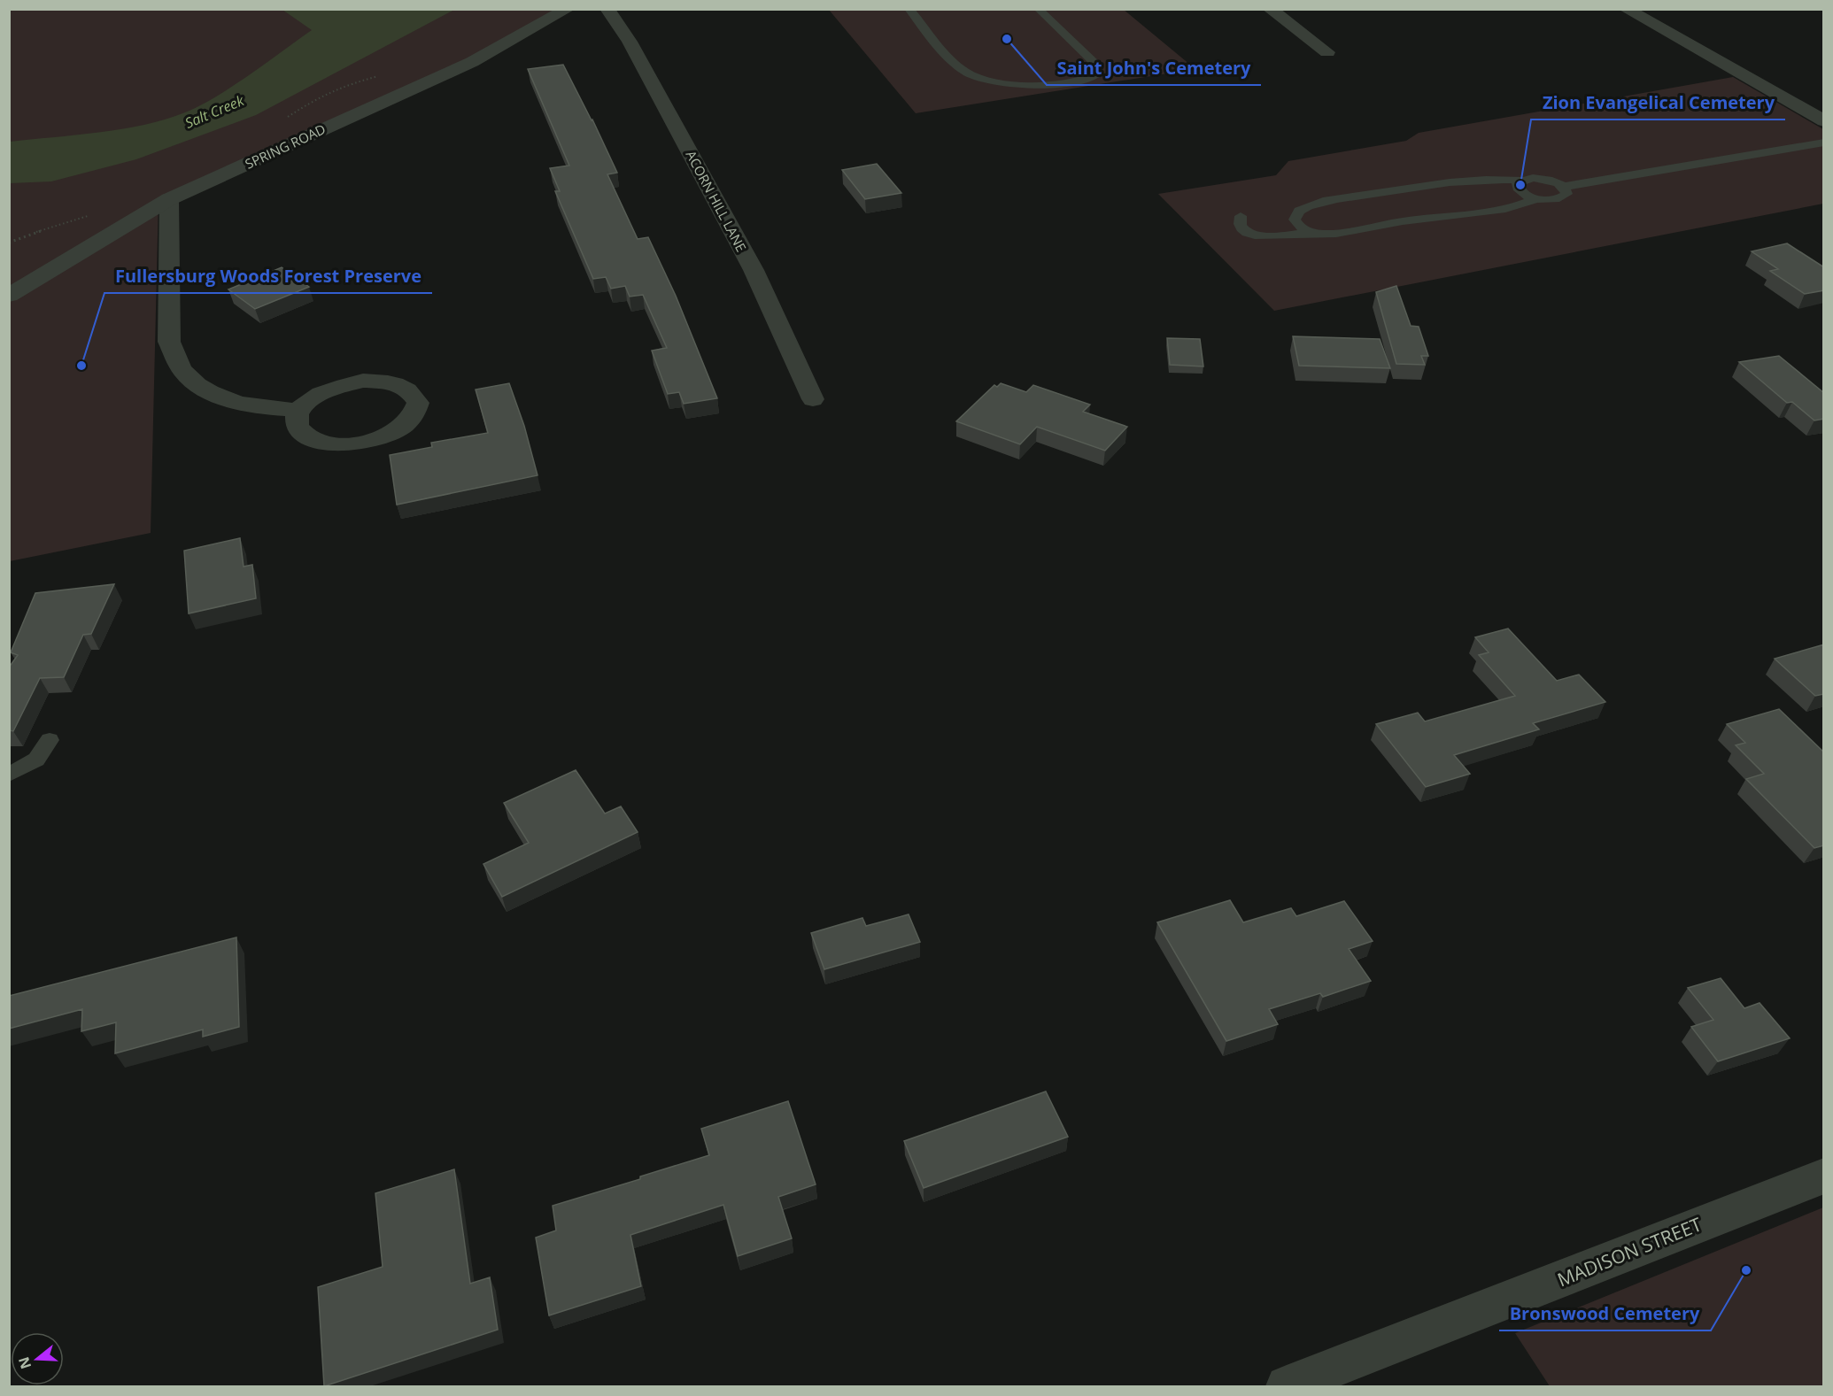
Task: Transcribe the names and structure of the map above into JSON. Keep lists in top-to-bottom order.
{
  "streets": {
    "street": ["SPRING ROAD", "ACORN HILL LANE", "MADISON STREET"]
  },
  "water": ["Salt Creek"],
  "places": [
    "Saint John's Cemetery",
    "Zion Evangelical Cemetery",
    "Fullersburg Woods Forest Preserve",
    "Bronswood Cemetery"
  ],
  "north": "left"
}
